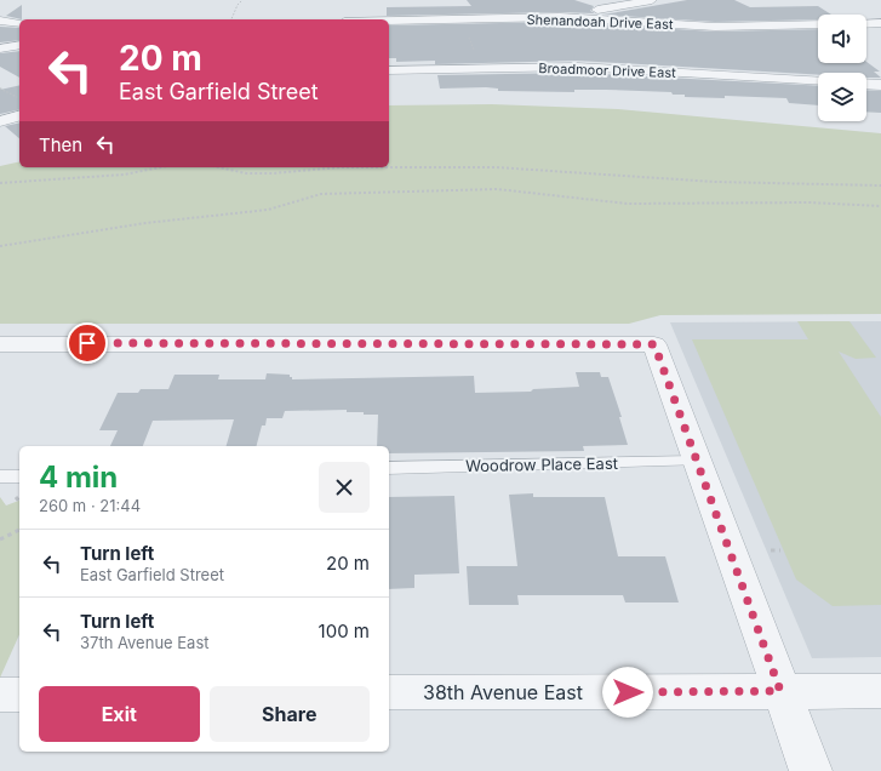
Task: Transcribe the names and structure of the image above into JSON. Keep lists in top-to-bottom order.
{
  "streets": {
    "street": ["Shenandoah Drive East", "Broadmoor Drive East", "38th Avenue East"],
    "lane": ["Woodrow Place East"]
  },
  "page": {
    "turn": ["20 m", "East Garfield Street"],
    "then": "Then",
    "heading": ["4 min", "260 m · 21:44"],
    "list": [
      {
        "name": "Turn left",
        "note": "East Garfield Street",
        "value": "20 m"
      },
      {
        "name": "Turn left",
        "note": "37th Avenue East",
        "value": "100 m"
      }
    ],
    "buttons": ["Exit", "Share"]
  }
}
